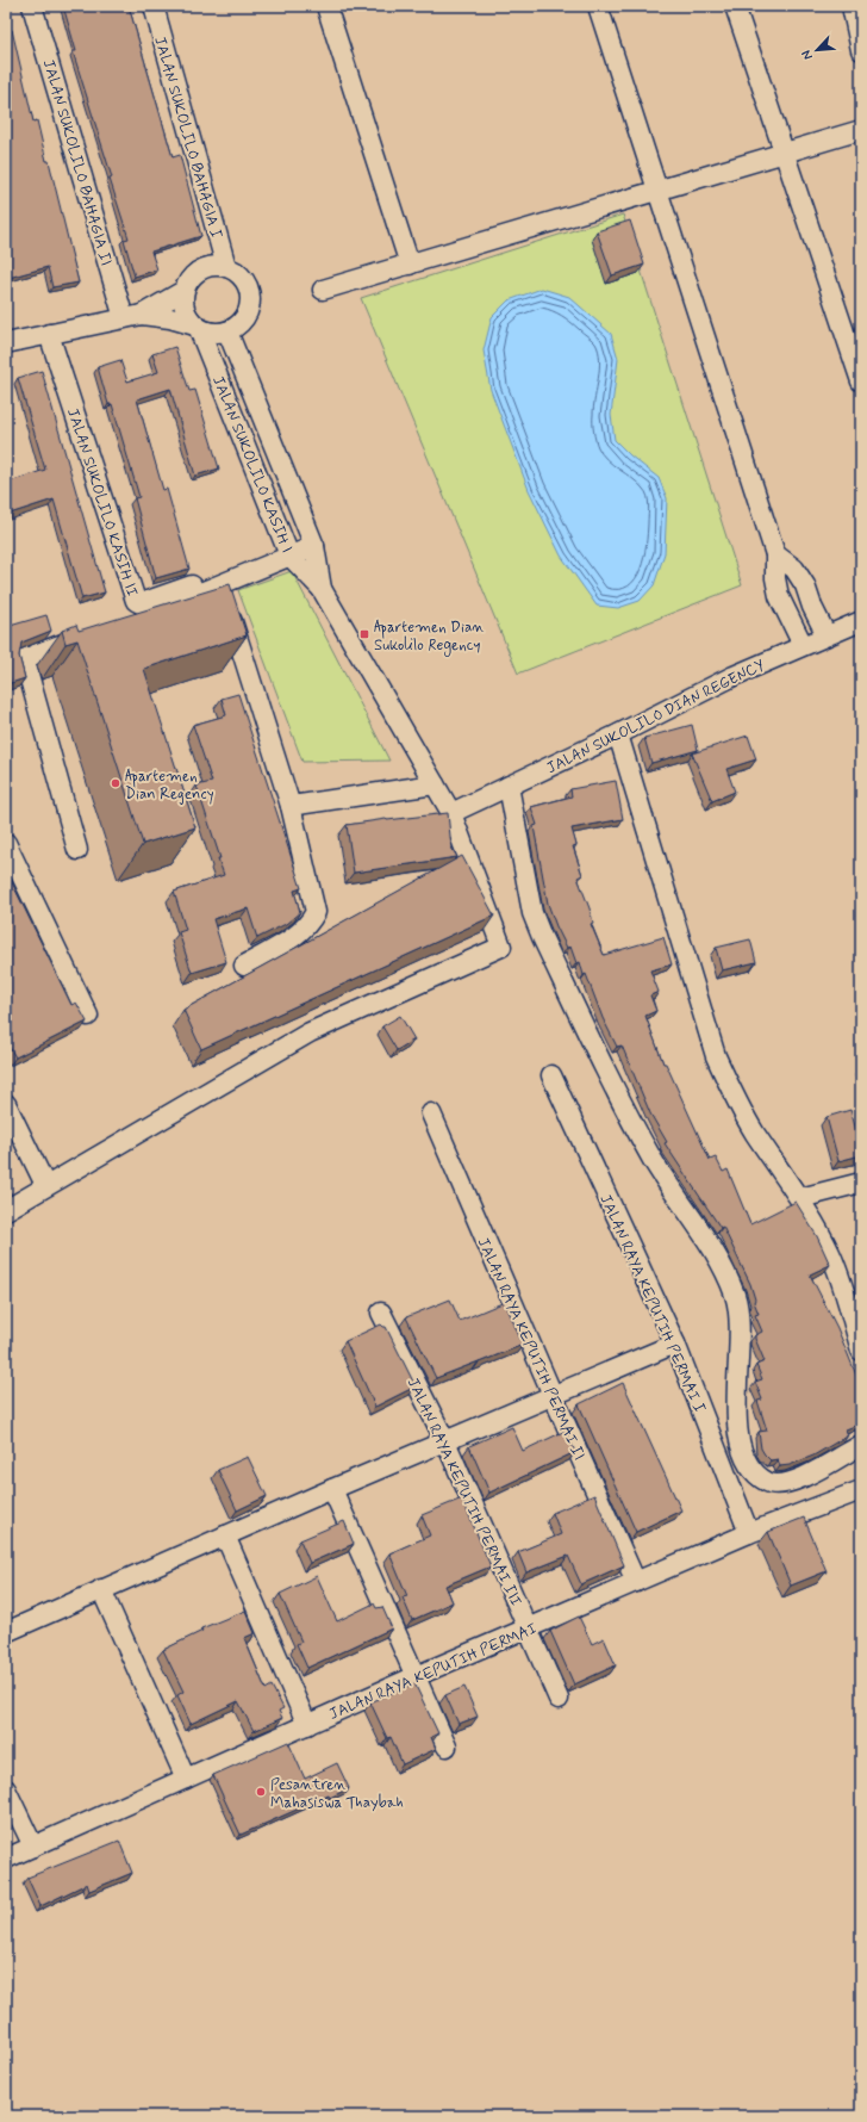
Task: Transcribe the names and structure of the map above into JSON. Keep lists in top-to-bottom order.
{
  "streets": {
    "street": [
      "JALAN SUKOLILO BAHAGIA I",
      "JALAN SUKOLILO BAHAGIA II",
      "JALAN SUKOLILO KASIH I",
      "JALAN SUKOLILO KASIH II",
      "JALAN SUKOLILO DIAN REGENCY",
      "JALAN RAYA KEPUTIH PERMAI I",
      "JALAN RAYA KEPUTIH PERMAI II",
      "JALAN RAYA KEPUTIH PERMAI III",
      "JALAN RAYA KEPUTIH PERMAI"
    ]
  },
  "crossings": [
    ["JALAN SUKOLILO BAHAGIA I", "JALAN SUKOLILO KASIH I"],
    ["JALAN SUKOLILO KASIH I", "JALAN SUKOLILO KASIH II"],
    ["JALAN SUKOLILO KASIH I", "JALAN SUKOLILO DIAN REGENCY"],
    ["JALAN RAYA KEPUTIH PERMAI I", "JALAN RAYA KEPUTIH PERMAI"],
    ["JALAN RAYA KEPUTIH PERMAI II", "JALAN RAYA KEPUTIH PERMAI"],
    ["JALAN RAYA KEPUTIH PERMAI III", "JALAN RAYA KEPUTIH PERMAI"]
  ],
  "places": {
    "transit": ["Apartemen Dian Sukolilo Regency"],
    "other": ["Apartemen Dian Regency", "Pesantren Mahasiswa Thaybah"]
  },
  "north": "bottom left"
}
